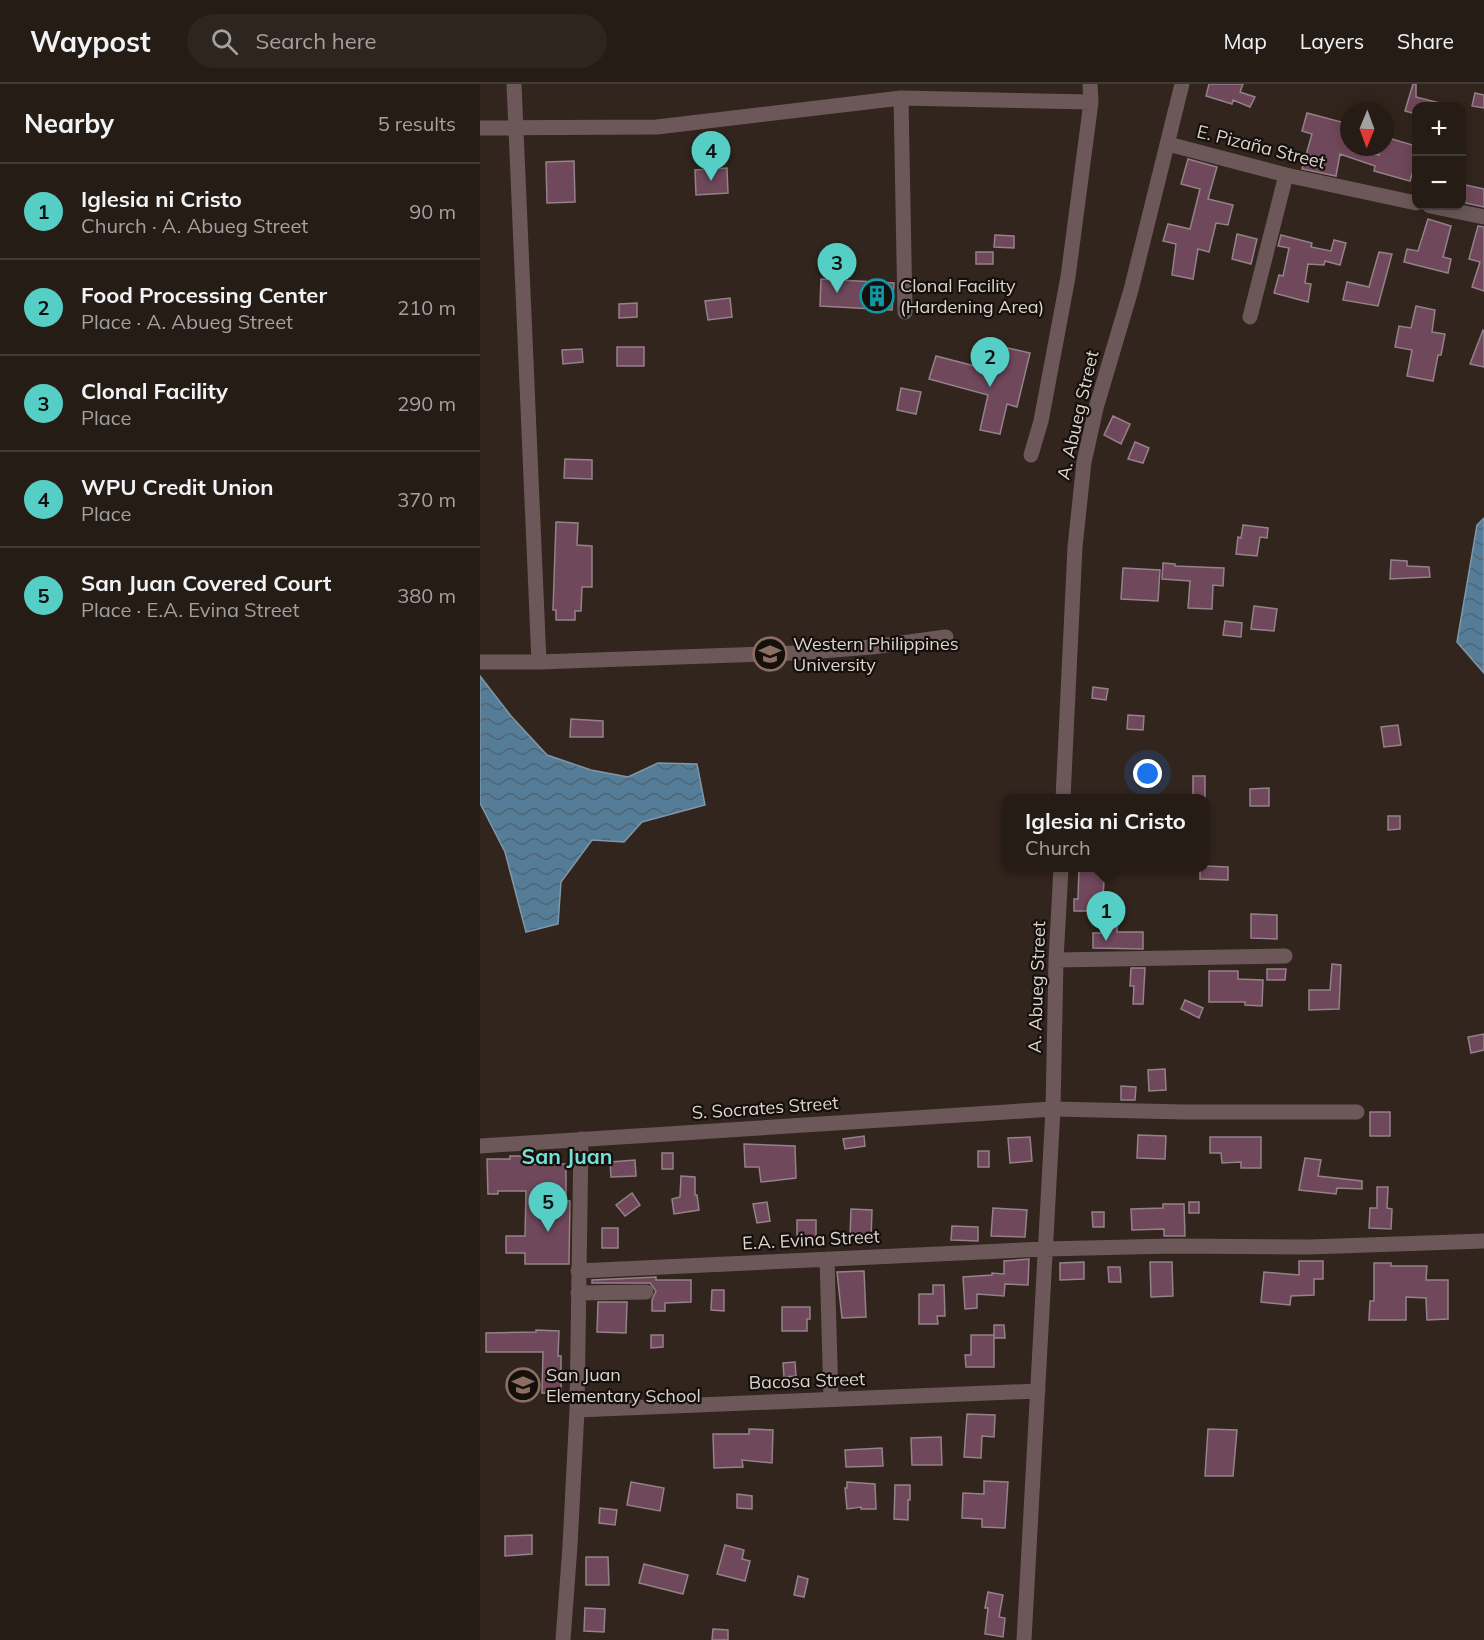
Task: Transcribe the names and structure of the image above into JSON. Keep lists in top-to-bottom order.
{
  "streets": {
    "street": [
      "E. Pizaña Street",
      "A. Abueg Street",
      "S. Socrates Street",
      "E.A. Evina Street",
      "Bacosa Street"
    ]
  },
  "crossings": [
    ["E. Pizaña Street", "A. Abueg Street"],
    ["A. Abueg Street", "S. Socrates Street"],
    ["A. Abueg Street", "E.A. Evina Street"],
    ["A. Abueg Street", "Bacosa Street"]
  ],
  "districts": ["San Juan"],
  "places": {
    "building": ["Clonal Facility (Hardening Area)"],
    "school or university": ["Western Philippines University", "San Juan Elementary School"]
  },
  "north": "bottom",
  "page": {
    "header": "Waypost",
    "search": "Search here",
    "nav": ["Map", "Layers", "Share"],
    "heading": ["Nearby", "5 results"],
    "map_buttons": ["+", "−"],
    "pins": [
      "4",
      "3",
      "2",
      "1",
      "5"
    ],
    "list": [
      {
        "mark": "1",
        "name": "Iglesia ni Cristo",
        "note": "Church · A. Abueg Street",
        "value": "90 m"
      },
      {
        "mark": "2",
        "name": "Food Processing Center",
        "note": "Place · A. Abueg Street",
        "value": "210 m"
      },
      {
        "mark": "3",
        "name": "Clonal Facility",
        "note": "Place",
        "value": "290 m"
      },
      {
        "mark": "4",
        "name": "WPU Credit Union",
        "note": "Place",
        "value": "370 m"
      },
      {
        "mark": "5",
        "name": "San Juan Covered Court",
        "note": "Place · E.A. Evina Street",
        "value": "380 m"
      }
    ],
    "popup": ["Iglesia ni Cristo", "Church"]
  }
}
